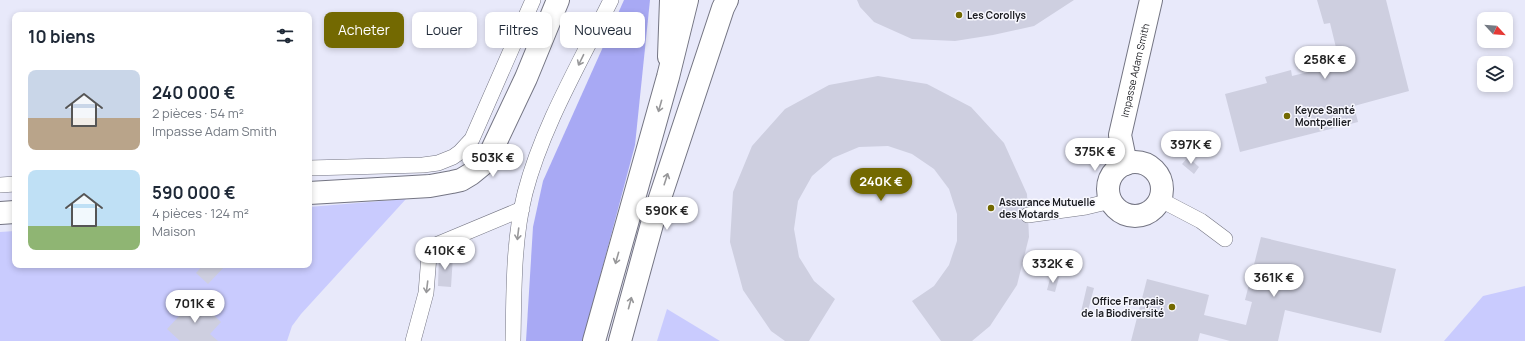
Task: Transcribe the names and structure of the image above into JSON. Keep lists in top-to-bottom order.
{
  "streets": {
    "main road": ["Impasse Adam Smith"]
  },
  "places": [
    "Les Corollys",
    "Keyce Santé Montpellier",
    "Assurance Mutuelle des Motards",
    "Office Français de la Biodiversité"
  ],
  "north": "bottom right",
  "page": {
    "chip": [
      "Acheter",
      "Louer",
      "Filtres",
      "Nouveau"
    ],
    "heading": "10 biens",
    "price": [
      "258K €",
      "397K €",
      "375K €",
      "503K €",
      "240K €",
      "590K €",
      "410K €",
      "332K €",
      "361K €",
      "701K €"
    ],
    "list": [
      {
        "name": "240 000 €",
        "note": "2 pièces · 54 m² · Impasse Adam Smith"
      },
      {
        "name": "590 000 €",
        "note": "4 pièces · 124 m² · Maison"
      }
    ]
  }
}
